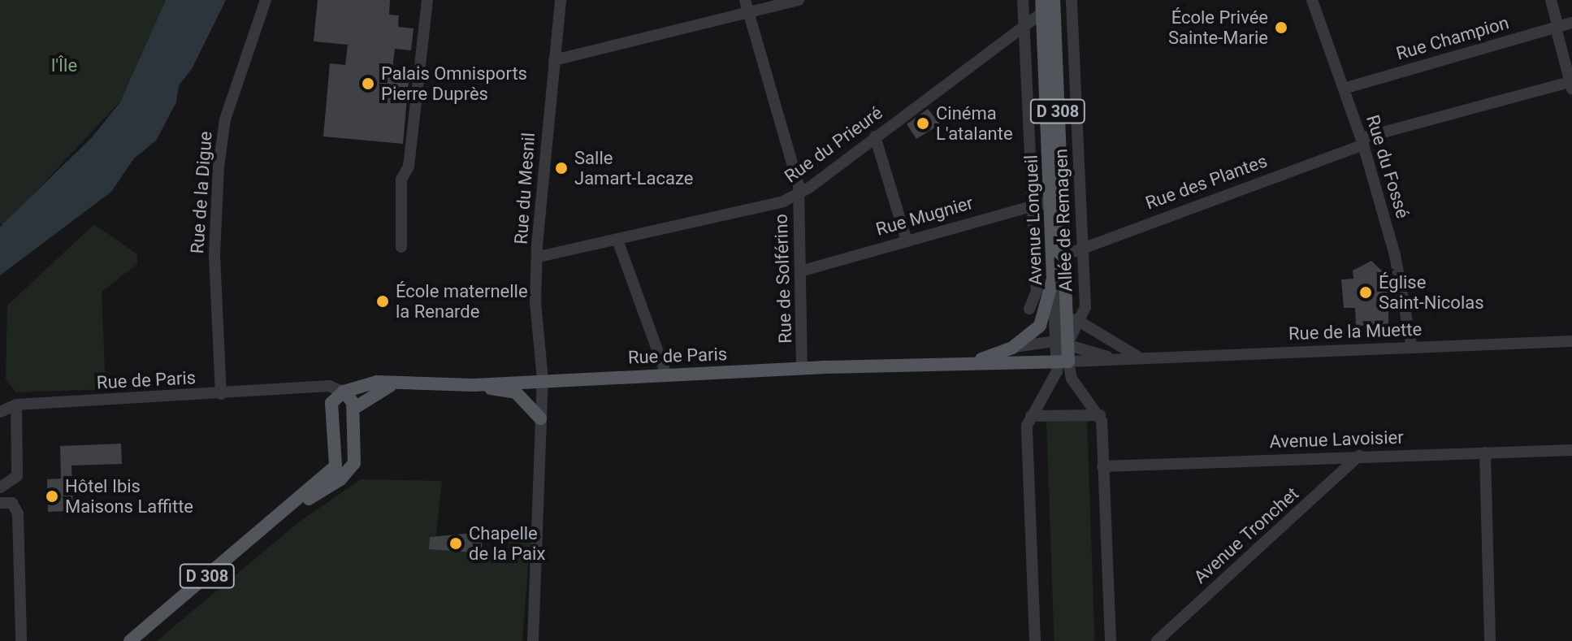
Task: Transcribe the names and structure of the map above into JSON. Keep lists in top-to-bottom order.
{
  "streets": {
    "main road": ["D 308", "Avenue Longueil", "Rue de Paris"],
    "street": [
      "Rue Champion",
      "Rue du Prieuré",
      "Rue du Fossé",
      "Rue des Plantes",
      "Rue du Mesnil",
      "Rue de la Digue",
      "Rue Mugnier",
      "Allée de Remagen",
      "Rue de Solférino",
      "Rue de la Muette",
      "Avenue Lavoisier",
      "Avenue Tronchet"
    ]
  },
  "crossings": [
    ["Rue Champion", "Rue du Fossé"],
    ["Rue du Prieuré", "Rue du Mesnil"],
    ["Rue du Prieuré", "Avenue Longueil"],
    ["Rue du Prieuré", "Rue de Solférino"],
    ["Rue du Fossé", "Rue des Plantes"],
    ["Rue du Fossé", "Rue de la Muette"],
    ["Rue des Plantes", "Avenue Longueil"],
    ["Rue des Plantes", "Allée de Remagen"],
    ["Rue du Mesnil", "Rue de Paris"],
    ["Rue de la Digue", "Rue de Paris"],
    ["Rue Mugnier", "Avenue Longueil"],
    ["Rue Mugnier", "Rue de Solférino"],
    ["Avenue Longueil", "Rue de la Muette"],
    ["Avenue Longueil", "Rue de Paris"],
    ["Rue de Solférino", "Rue de Paris"],
    ["Rue de la Muette", "Rue de Paris"],
    ["Avenue Lavoisier", "Avenue Tronchet"]
  ],
  "parks": ["l'Île"],
  "places": [
    "École Privée Sainte-Marie",
    "Palais Omnisports Pierre Duprès",
    "Cinéma L'atalante",
    "Salle Jamart-Lacaze",
    "Église Saint-Nicolas",
    "École maternelle la Renarde",
    "Hôtel Ibis Maisons Laffitte",
    "Chapelle de la Paix"
  ]
}
